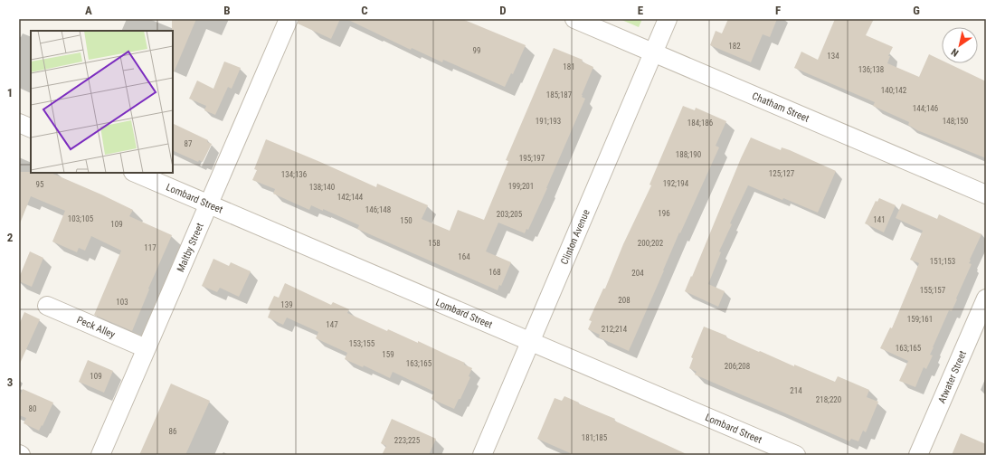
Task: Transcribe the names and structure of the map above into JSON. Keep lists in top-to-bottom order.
{
  "streets": {
    "street": [
      "Chatham Street",
      "Lombard Street",
      "Clinton Avenue",
      "Maltby Street",
      "Peck Alley",
      "Atwater Street"
    ]
  },
  "crossings": [
    ["Chatham Street", "Clinton Avenue"],
    ["Lombard Street", "Clinton Avenue"],
    ["Lombard Street", "Maltby Street"],
    ["Maltby Street", "Peck Alley"]
  ],
  "house_numbers": [
    "182",
    "99",
    "134",
    "181",
    "136;138",
    "140;142",
    "185;187",
    "144;146",
    "191;193",
    "148;150",
    "184;186",
    "87",
    "188;190",
    "195;197",
    "125;127",
    "134;136",
    "192;194",
    "95",
    "199;201",
    "138;140",
    "142;144",
    "146;148",
    "196",
    "203;205",
    "103;105",
    "141",
    "150",
    "109",
    "158",
    "200;202",
    "117",
    "164",
    "151;153",
    "168",
    "204",
    "155;157",
    "208",
    "103",
    "139",
    "159;161",
    "147",
    "212;214",
    "153;155",
    "163;165",
    "159",
    "163;165",
    "206;208",
    "109",
    "214",
    "218;220",
    "80",
    "86",
    "181;185",
    "223;225"
  ],
  "north": "bottom left",
  "grid": {
    "columns": [
      "A",
      "B",
      "C",
      "D",
      "E",
      "F",
      "G"
    ],
    "rows": ["1", "2", "3"]
  }
}
